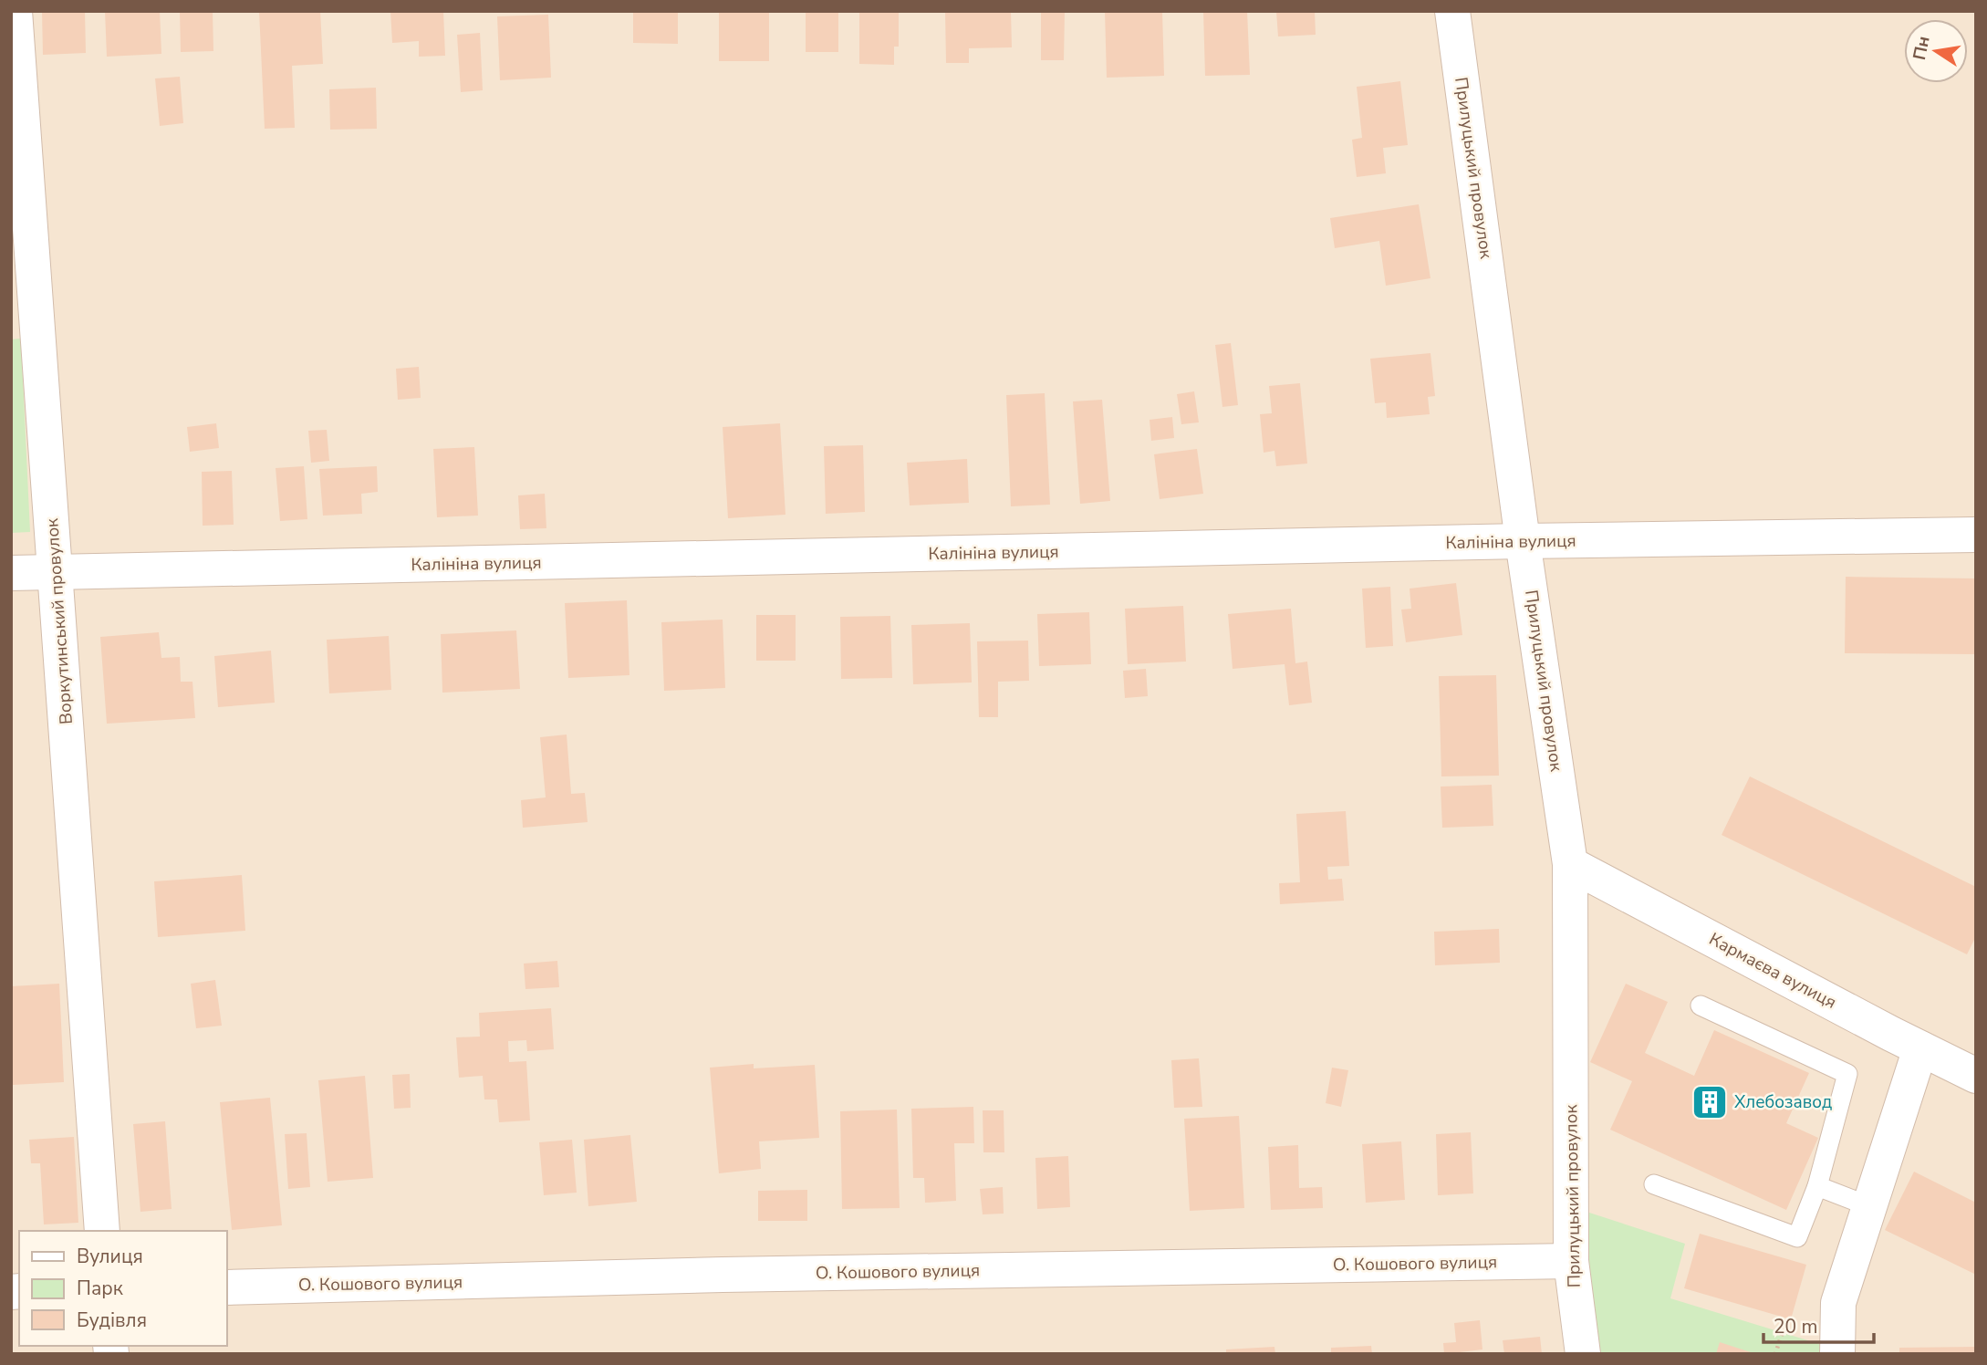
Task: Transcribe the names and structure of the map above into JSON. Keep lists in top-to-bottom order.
{
  "streets": {
    "street": [
      "Прилуцький провулок",
      "Калініна вулиця",
      "Воркутинський провулок",
      "Кармаєва вулиця",
      "О. Кошового вулиця"
    ]
  },
  "crossings": [
    ["Прилуцький провулок", "Калініна вулиця"],
    ["Прилуцький провулок", "Кармаєва вулиця"],
    ["Прилуцький провулок", "О. Кошового вулиця"],
    ["Калініна вулиця", "Воркутинський провулок"]
  ],
  "places": {
    "building": ["Хлебозавод"]
  },
  "legend": ["Вулиця", "Парк", "Будівля"],
  "scale_bar": "20 m",
  "north": "left"
}
